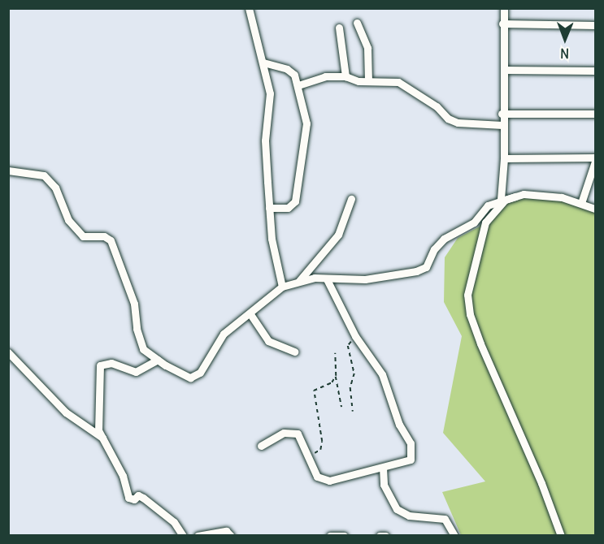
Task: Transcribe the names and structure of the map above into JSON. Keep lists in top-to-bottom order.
{
  "north": "bottom"
}
